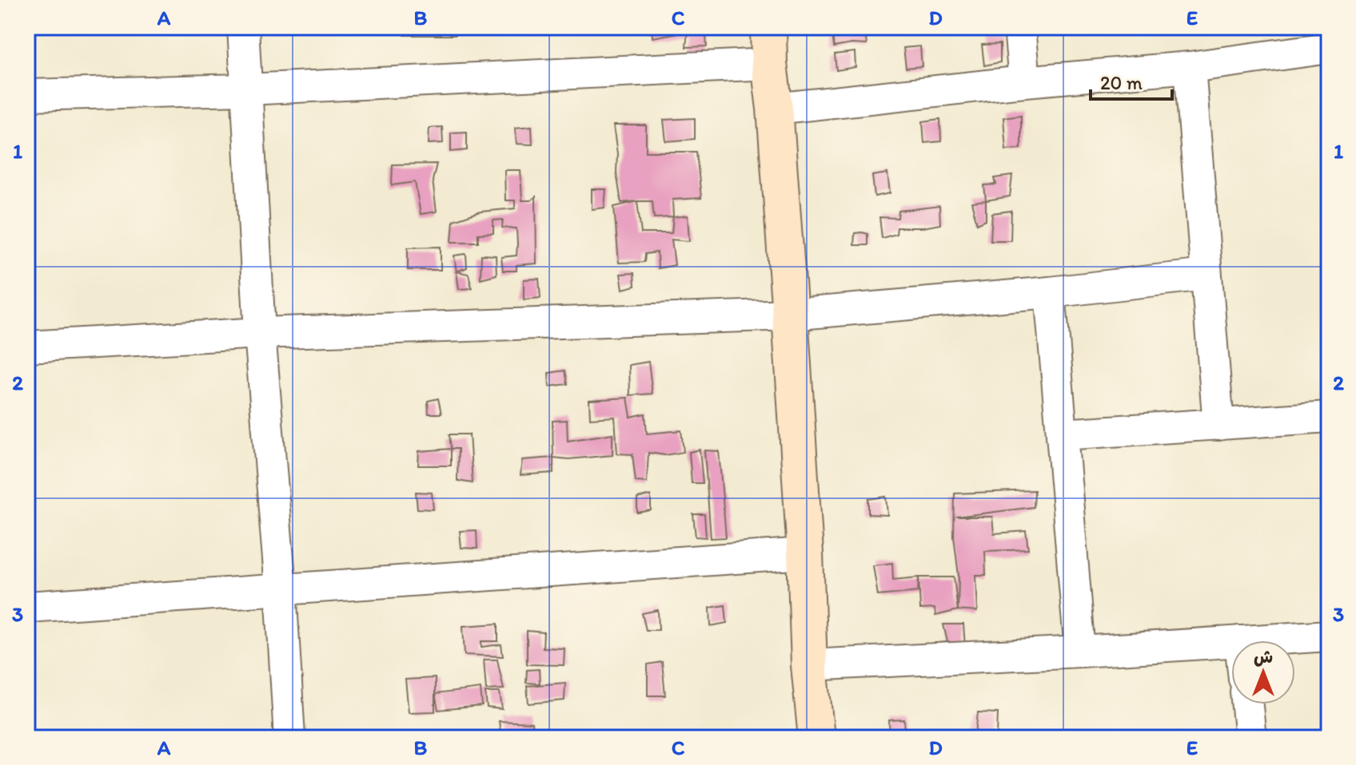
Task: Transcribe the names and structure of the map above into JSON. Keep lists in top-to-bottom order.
{
  "scale_bar": "20 m",
  "north": "top",
  "grid": {
    "columns": [
      "A",
      "B",
      "C",
      "D",
      "E"
    ],
    "rows": ["1", "2", "3"]
  }
}
